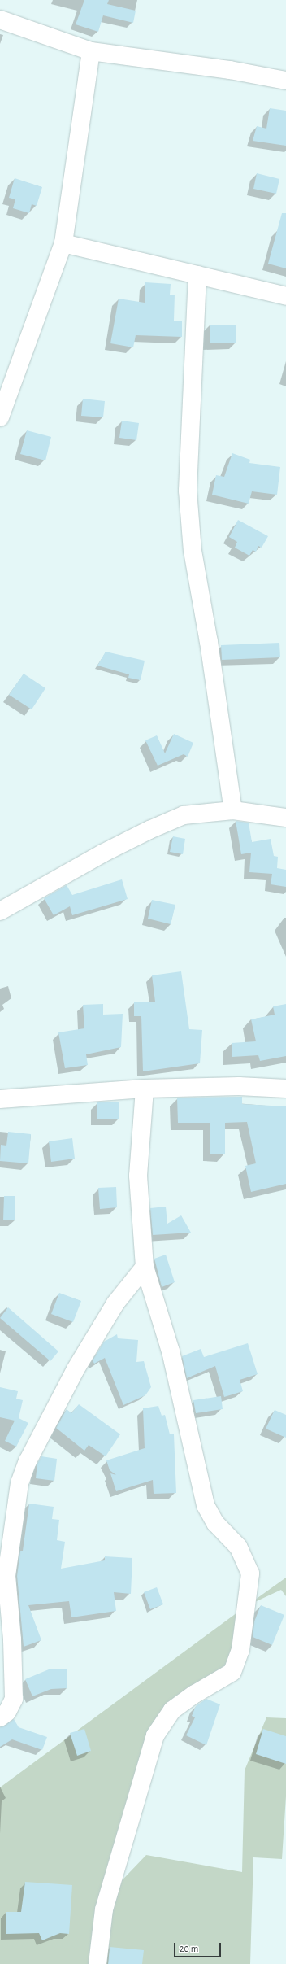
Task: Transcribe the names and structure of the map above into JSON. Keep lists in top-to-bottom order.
{
  "scale_bar": "20 m"
}
